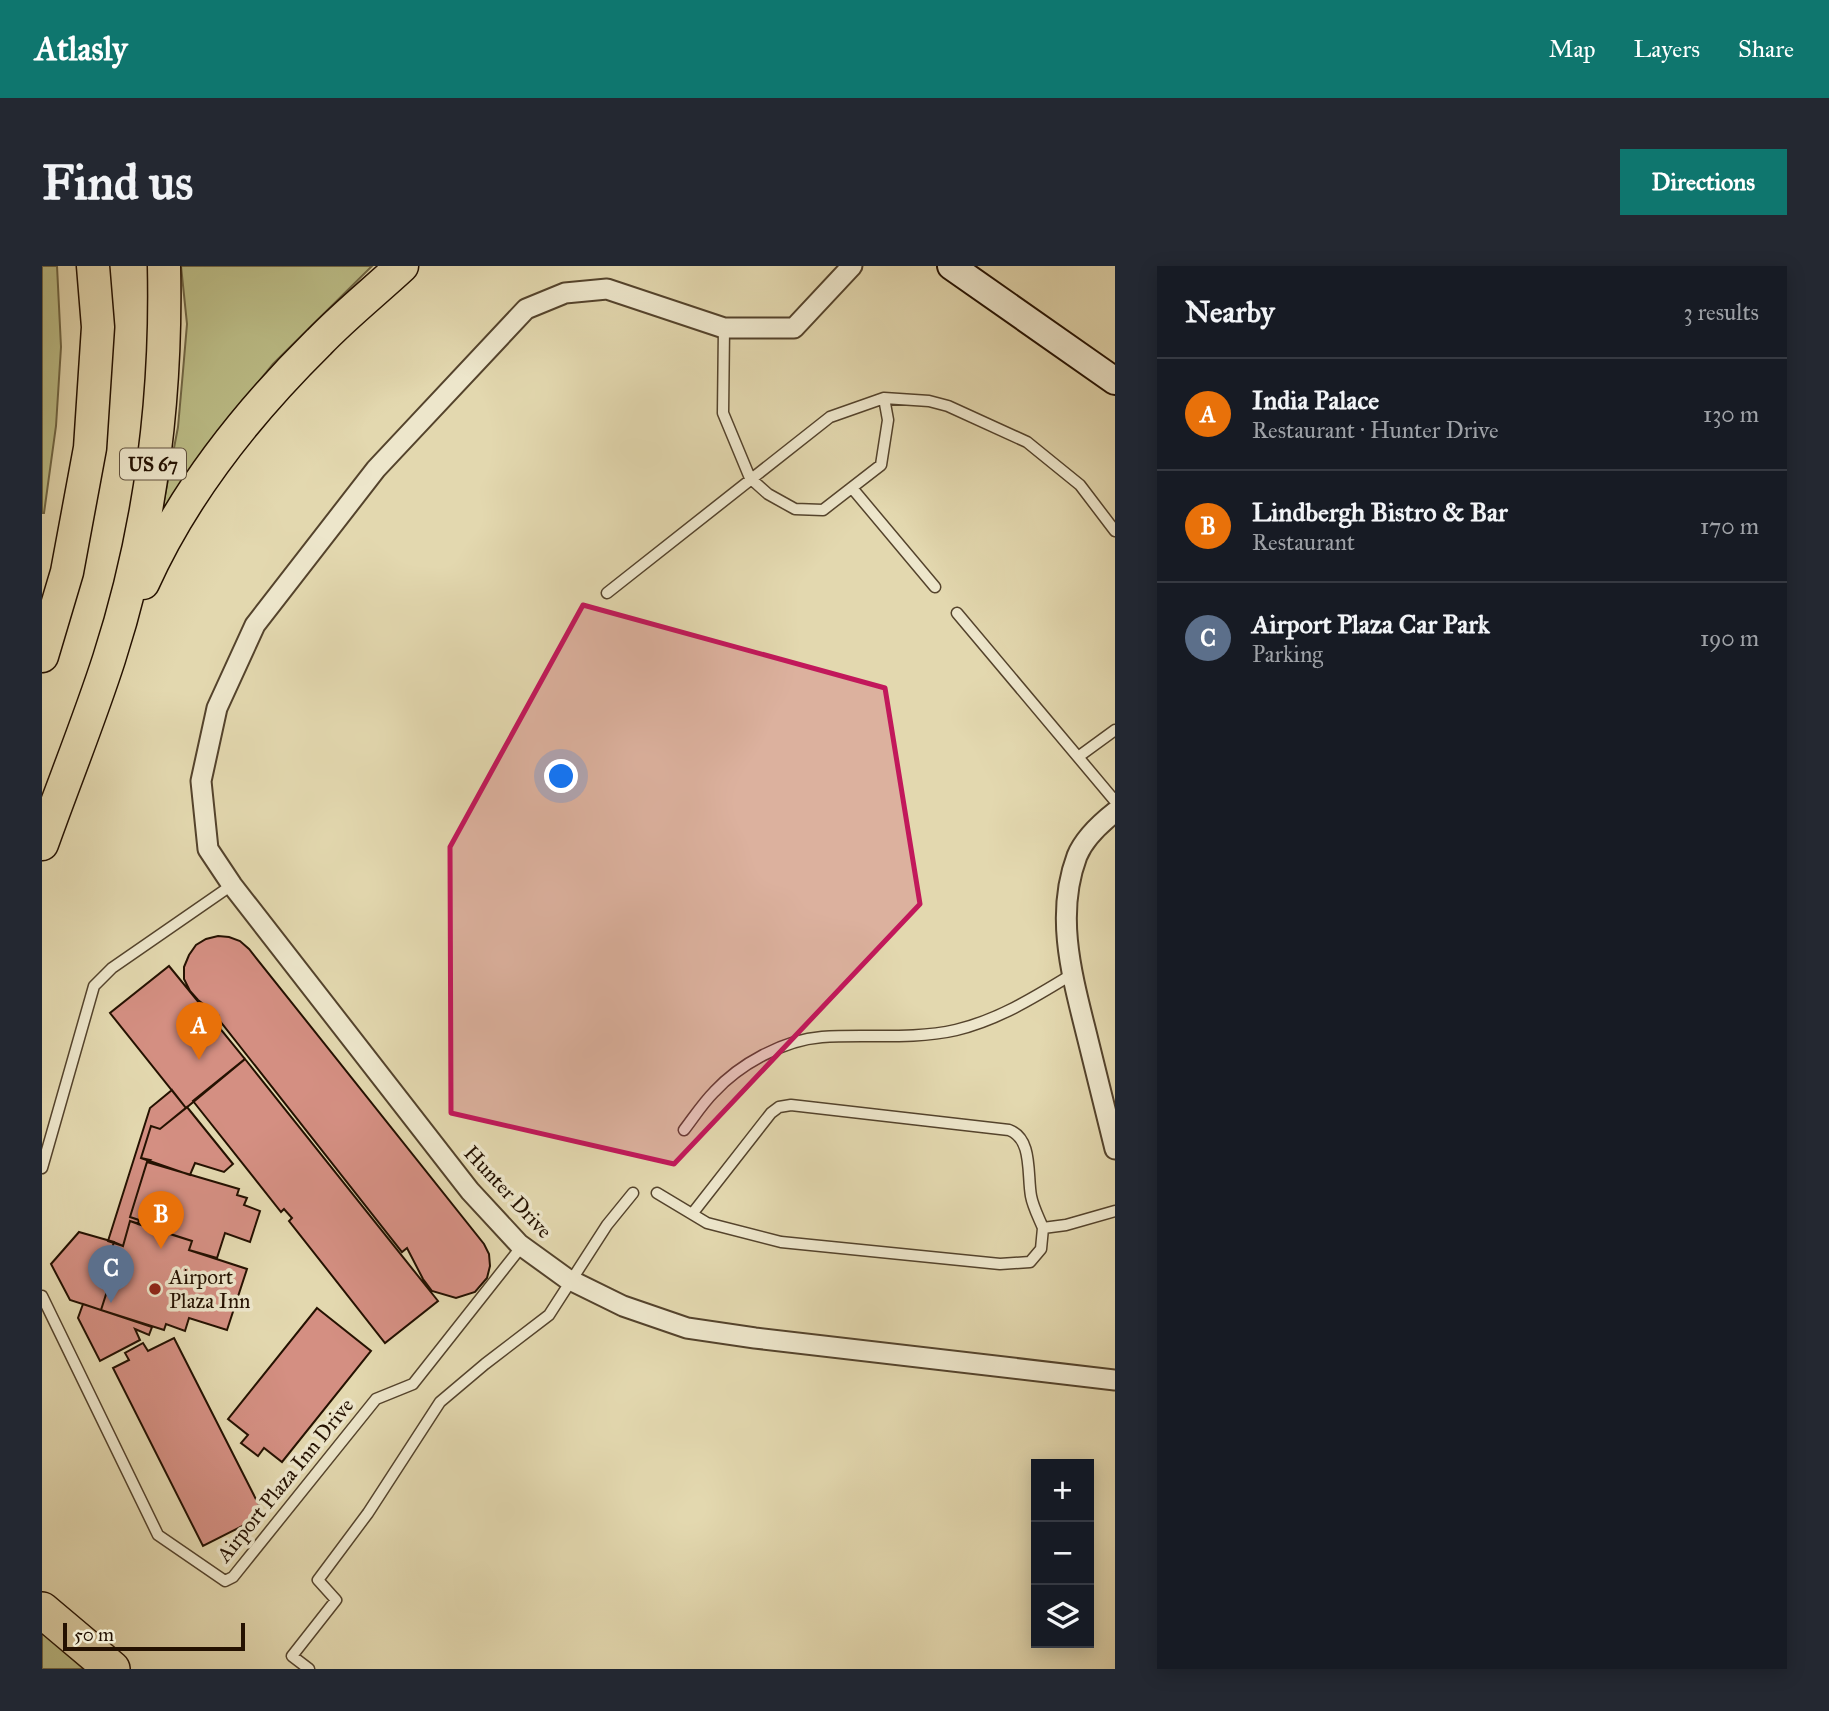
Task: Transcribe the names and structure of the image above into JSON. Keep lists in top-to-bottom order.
{
  "streets": {
    "highway": ["US 67"],
    "street": ["Hunter Drive"],
    "lane": ["Airport Plaza Inn Drive"]
  },
  "crossings": [
    ["Hunter Drive", "Airport Plaza Inn Drive"]
  ],
  "places": ["Airport Plaza Inn"],
  "scale_bar": "50 m",
  "page": {
    "header": "Atlasly",
    "nav": ["Map", "Layers", "Share"],
    "buttons": "Directions",
    "title": "Find us",
    "heading": ["Nearby", "3 results"],
    "list": [
      {
        "mark": "A",
        "name": "India Palace",
        "note": "Restaurant · Hunter Drive",
        "value": "130 m"
      },
      {
        "mark": "B",
        "name": "Lindbergh Bistro & Bar",
        "note": "Restaurant",
        "value": "170 m"
      },
      {
        "mark": "C",
        "name": "Airport Plaza Car Park",
        "note": "Parking",
        "value": "190 m"
      }
    ],
    "pins": ["A", "B", "C"],
    "map_buttons": ["+", "−"],
    "scale": "50 m"
  }
}
